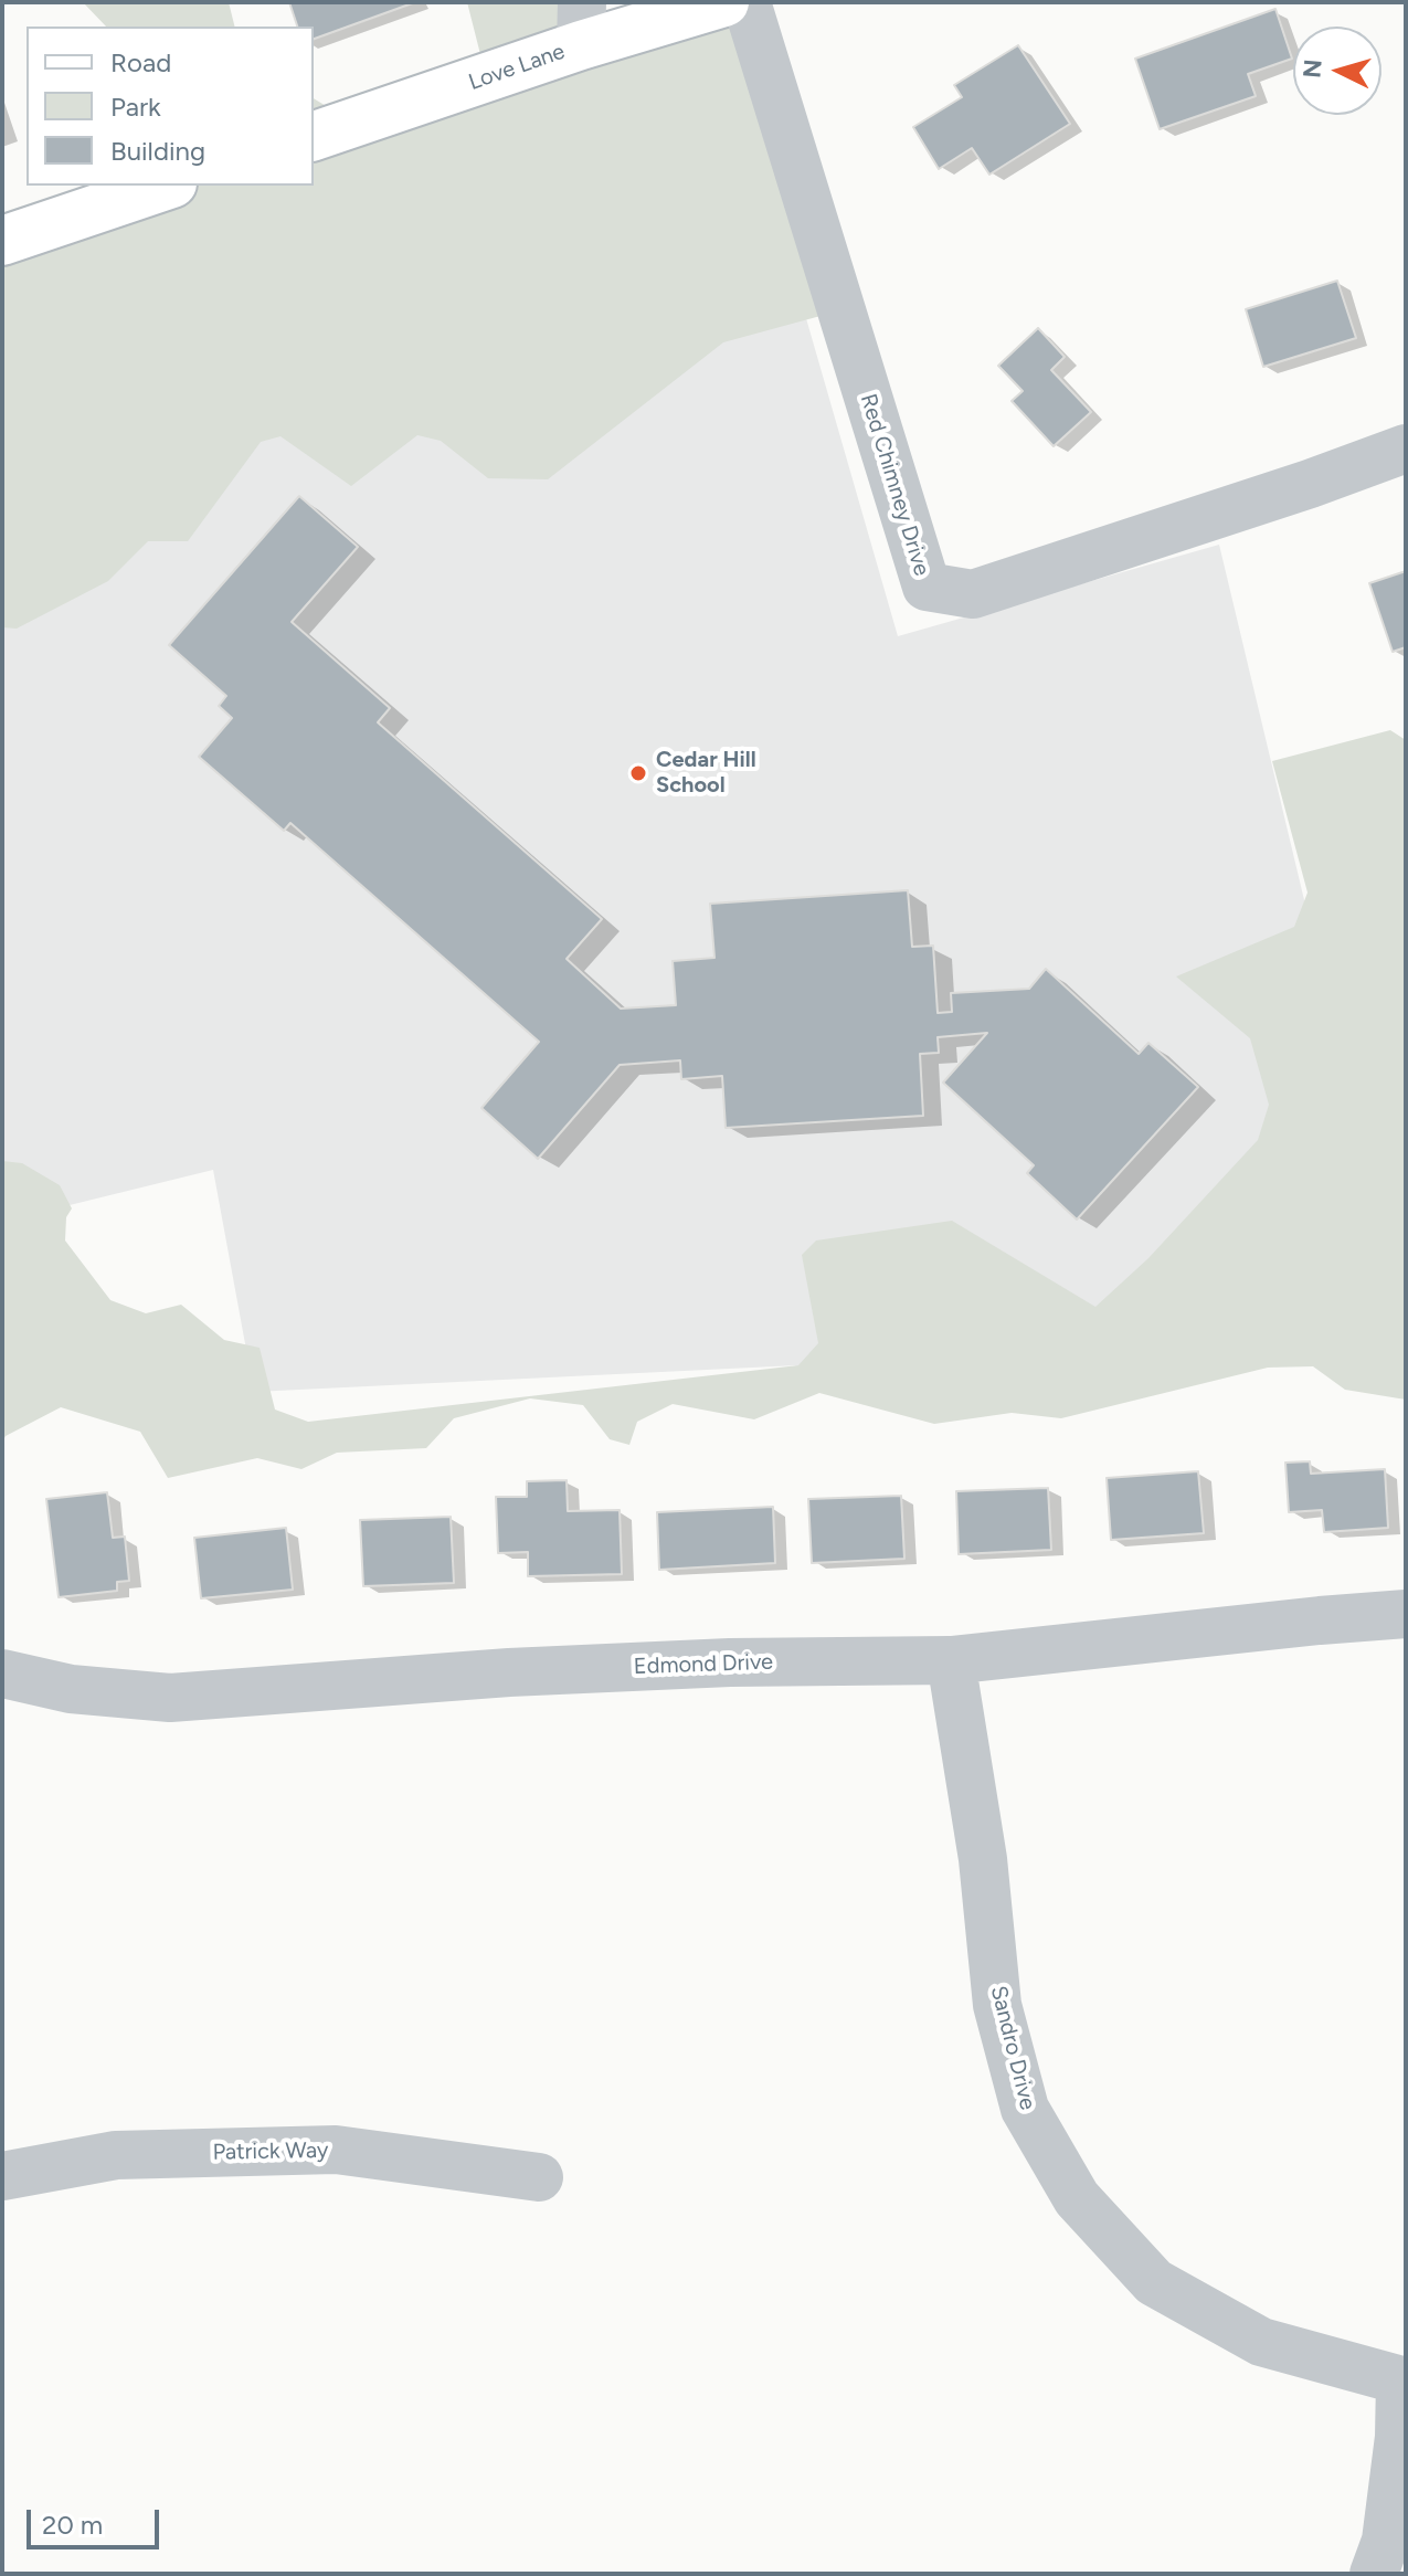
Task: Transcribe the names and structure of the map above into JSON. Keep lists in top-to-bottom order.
{
  "streets": {
    "street": [
      "Love Lane",
      "Red Chimney Drive",
      "Edmond Drive",
      "Sandro Drive",
      "Patrick Way"
    ]
  },
  "crossings": [
    ["Edmond Drive", "Sandro Drive"]
  ],
  "places": ["Cedar Hill School"],
  "legend": ["Road", "Park", "Building"],
  "scale_bar": "20 m",
  "north": "left"
}
